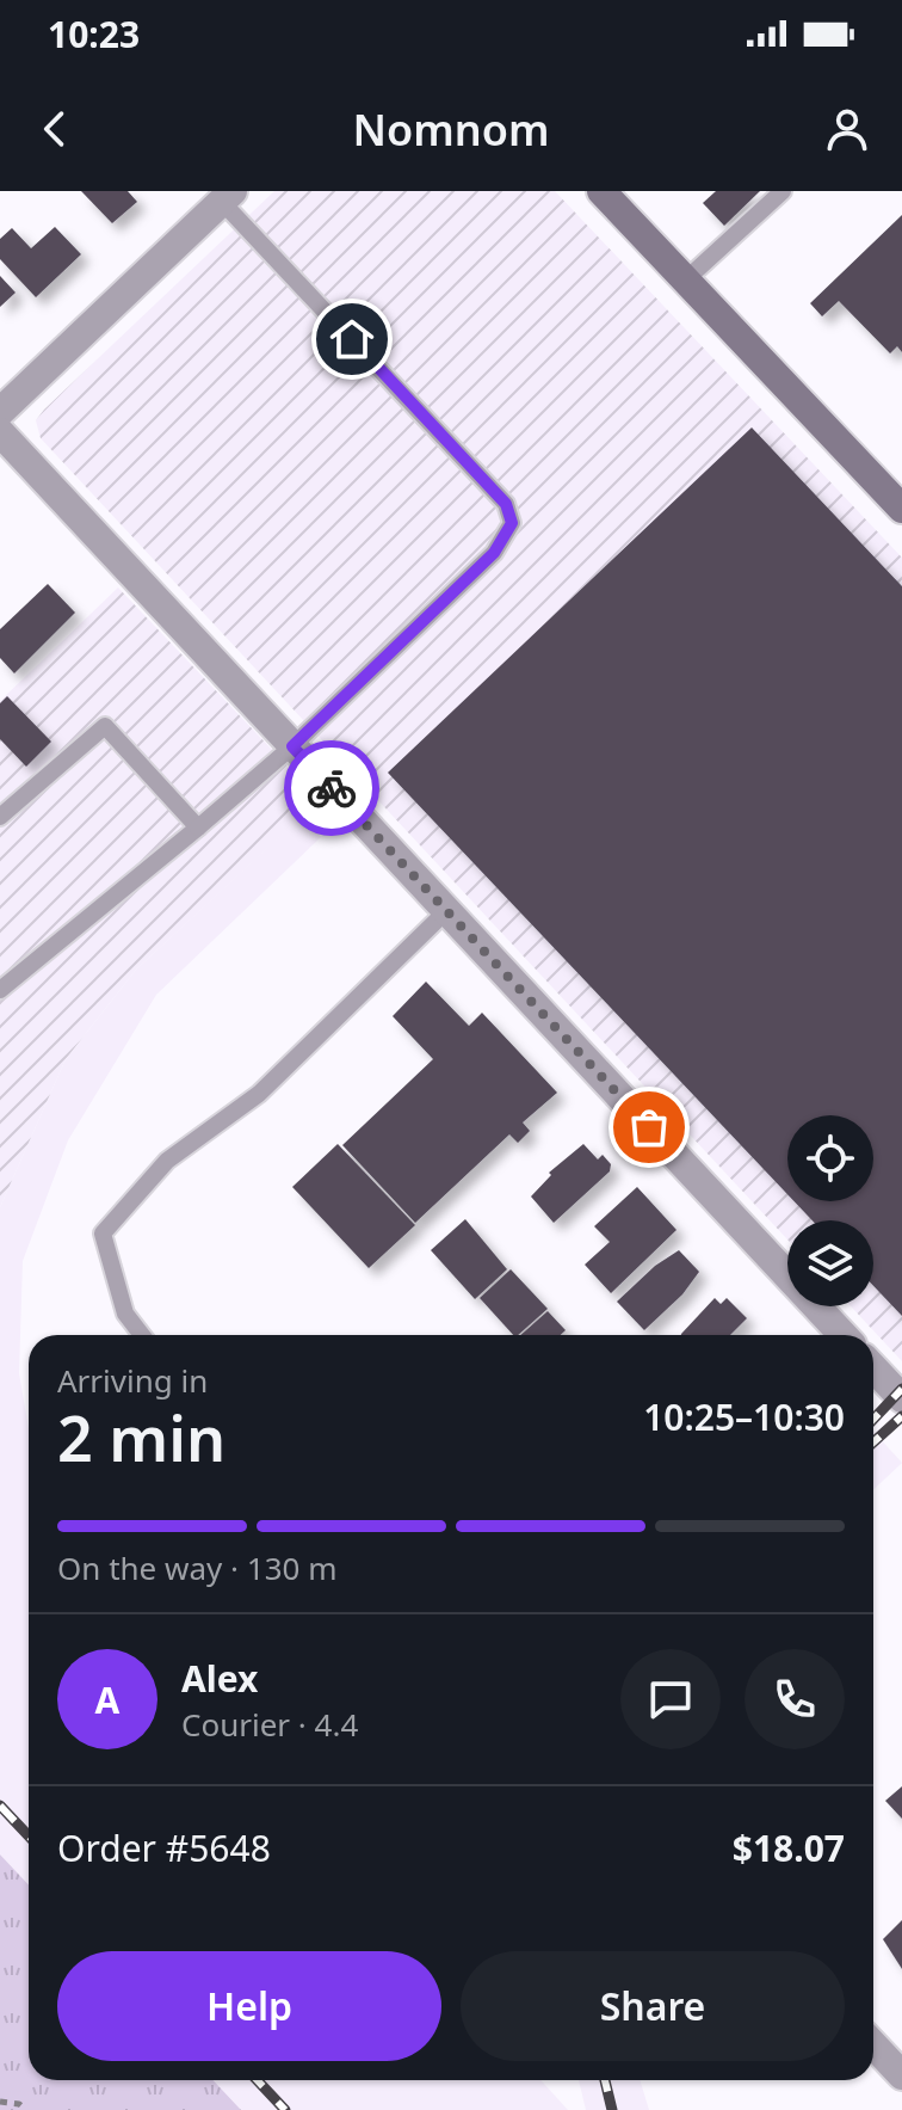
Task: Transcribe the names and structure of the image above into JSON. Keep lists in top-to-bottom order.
{
  "page": {
    "status": "10:23",
    "header": "Nomnom",
    "heading": ["2 min", "Arriving in", "10:25–10:30"],
    "panel": [
      "Alex",
      "Courier · 4.4",
      "Order #5648",
      "$18.07"
    ],
    "bar": "On the way · 130 m",
    "round": "A",
    "buttons": ["Help", "Share"]
  }
}
